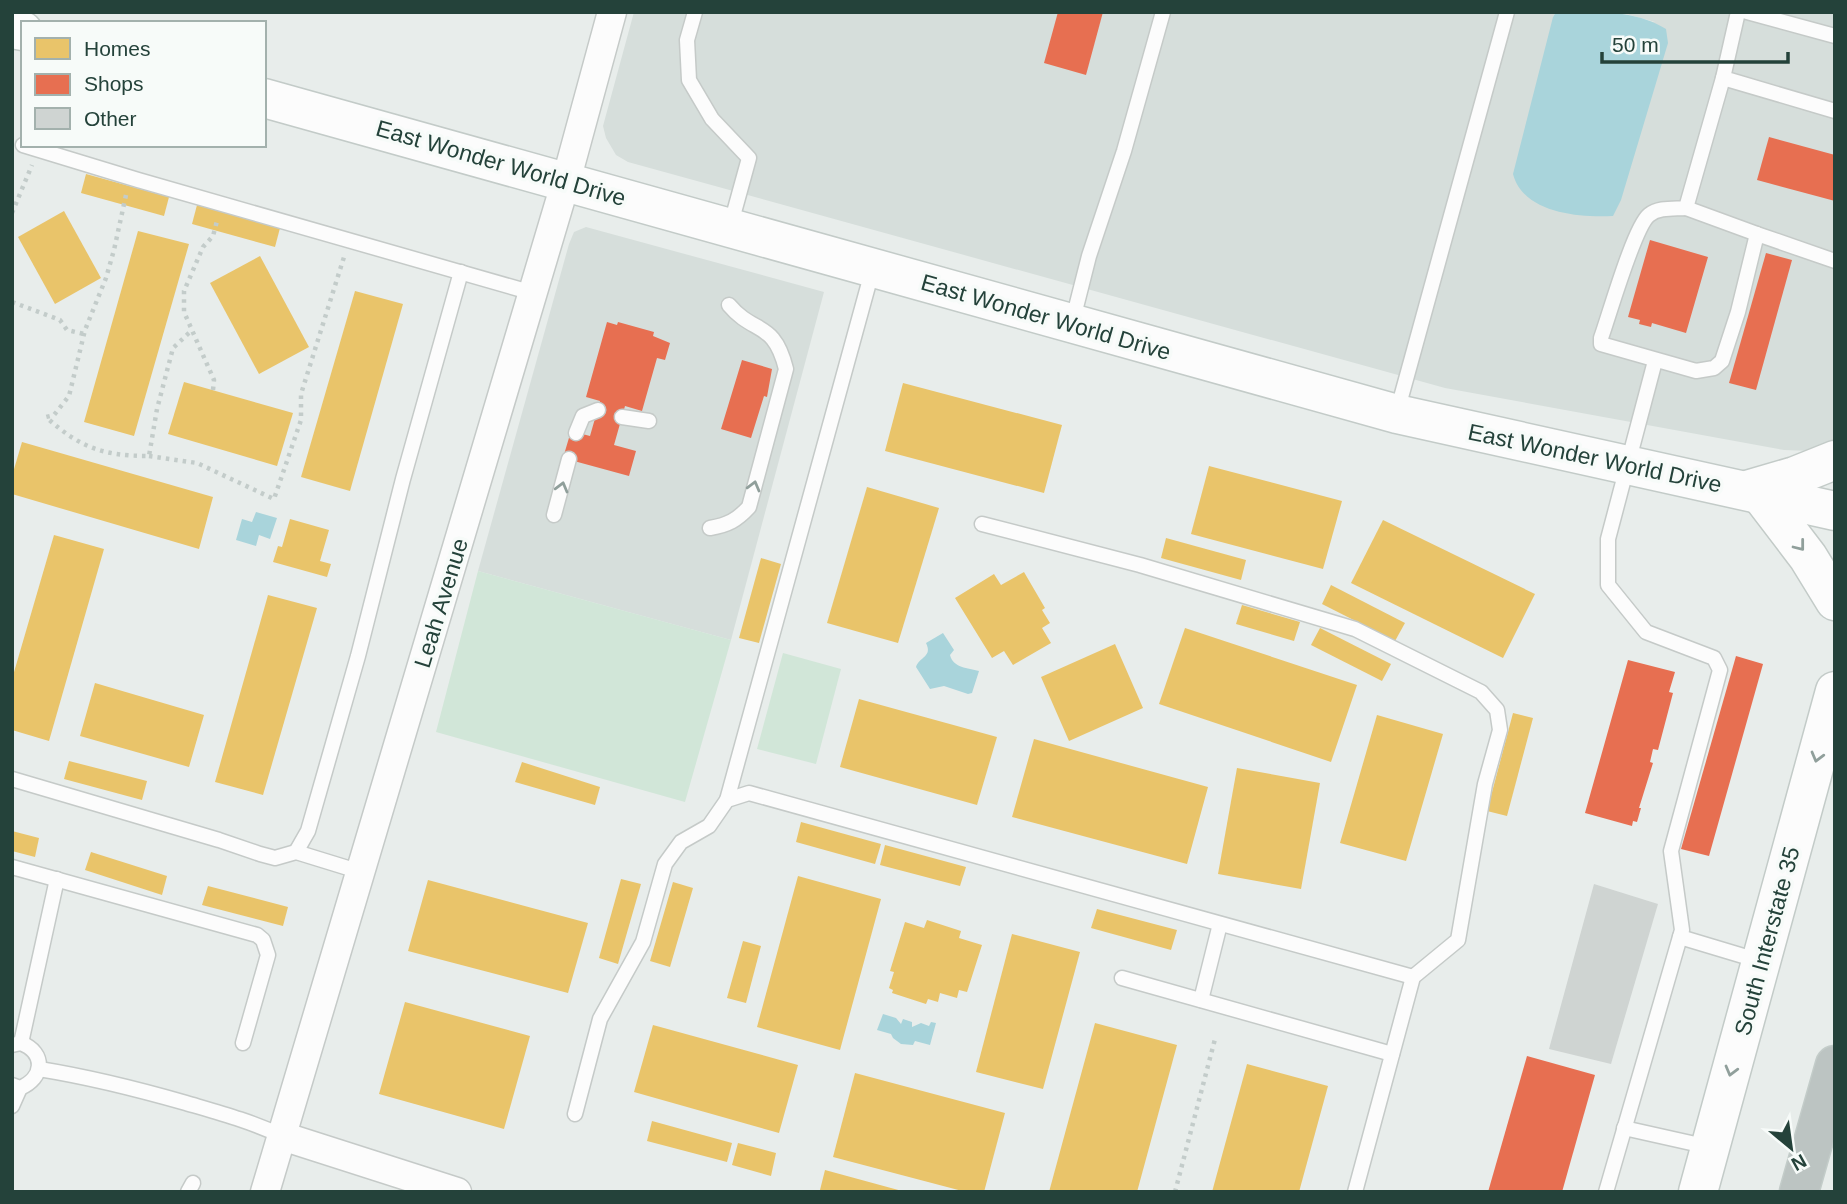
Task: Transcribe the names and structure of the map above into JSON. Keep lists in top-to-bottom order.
{
  "streets": {
    "main road": ["East Wonder World Drive", "South Interstate 35"],
    "street": ["Leah Avenue"]
  },
  "crossings": [
    ["East Wonder World Drive", "Leah Avenue"]
  ],
  "one_way": ["South Interstate 35"],
  "legend": ["Homes", "Shops", "Other"],
  "scale_bar": "50 m",
  "north": "bottom right"
}
